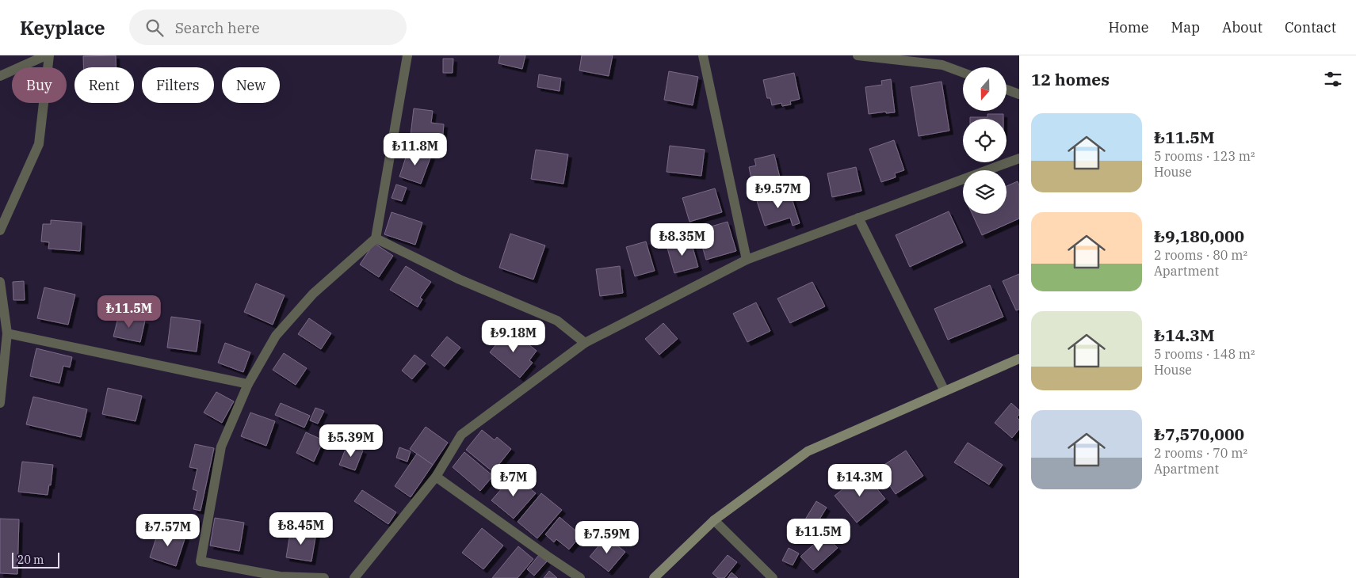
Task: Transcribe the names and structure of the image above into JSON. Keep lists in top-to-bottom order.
{
  "scale_bar": "20 m",
  "north": "bottom",
  "page": {
    "header": "Keyplace",
    "search": "Search here",
    "nav": [
      "Home",
      "Map",
      "About",
      "Contact"
    ],
    "heading": "12 homes",
    "chip": [
      "Buy",
      "Rent",
      "Filters",
      "New"
    ],
    "list": [
      {
        "name": "₺11.5M",
        "note": "5 rooms · 123 m² · House"
      },
      {
        "name": "₺9,180,000",
        "note": "2 rooms · 80 m² · Apartment"
      },
      {
        "name": "₺14.3M",
        "note": "5 rooms · 148 m² · House"
      },
      {
        "name": "₺7,570,000",
        "note": "2 rooms · 70 m² · Apartment"
      }
    ],
    "price": [
      "₺11.8M",
      "₺9.57M",
      "₺8.35M",
      "₺11.5M",
      "₺9.18M",
      "₺5.39M",
      "₺7M",
      "₺14.3M",
      "₺8.45M",
      "₺7.57M",
      "₺11.5M",
      "₺7.59M"
    ],
    "scale": "20 m"
  }
}
